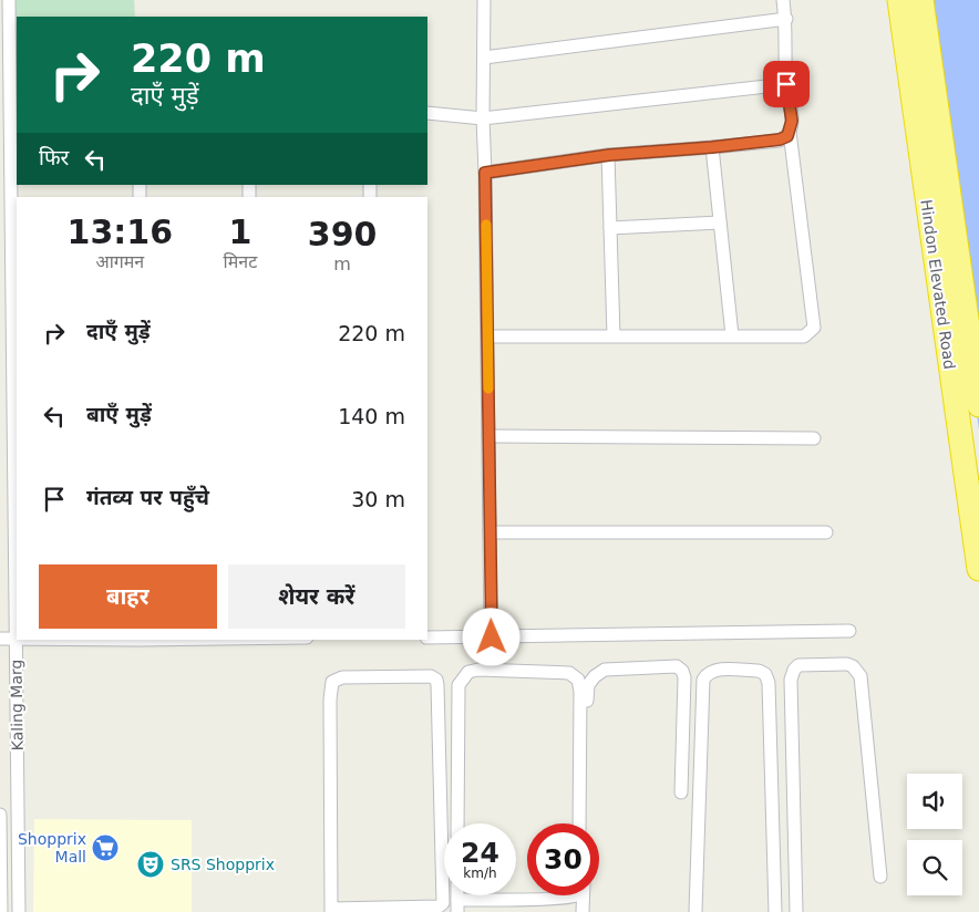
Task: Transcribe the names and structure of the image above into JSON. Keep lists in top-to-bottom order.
{
  "streets": {
    "highway": ["Hindon Elevated Road"],
    "street": ["Kaling Marg"]
  },
  "places": {
    "supermarket": ["Shopprix Mall"],
    "theatre": ["SRS Shopprix"]
  },
  "page": {
    "turn": ["220 m", "दाएँ मुड़ें"],
    "then": "फिर",
    "eta": [
      "13:16",
      "आगमन",
      "1",
      "मिनट",
      "390",
      "m"
    ],
    "list": [
      {
        "name": "दाएँ मुड़ें",
        "value": "220 m"
      },
      {
        "name": "बाएँ मुड़ें",
        "value": "140 m"
      },
      {
        "name": "गंतव्य पर पहुँचे",
        "value": "30 m"
      }
    ],
    "buttons": ["बाहर", "शेयर करें"],
    "speed": "24 km/h",
    "limit": "30"
  }
}
